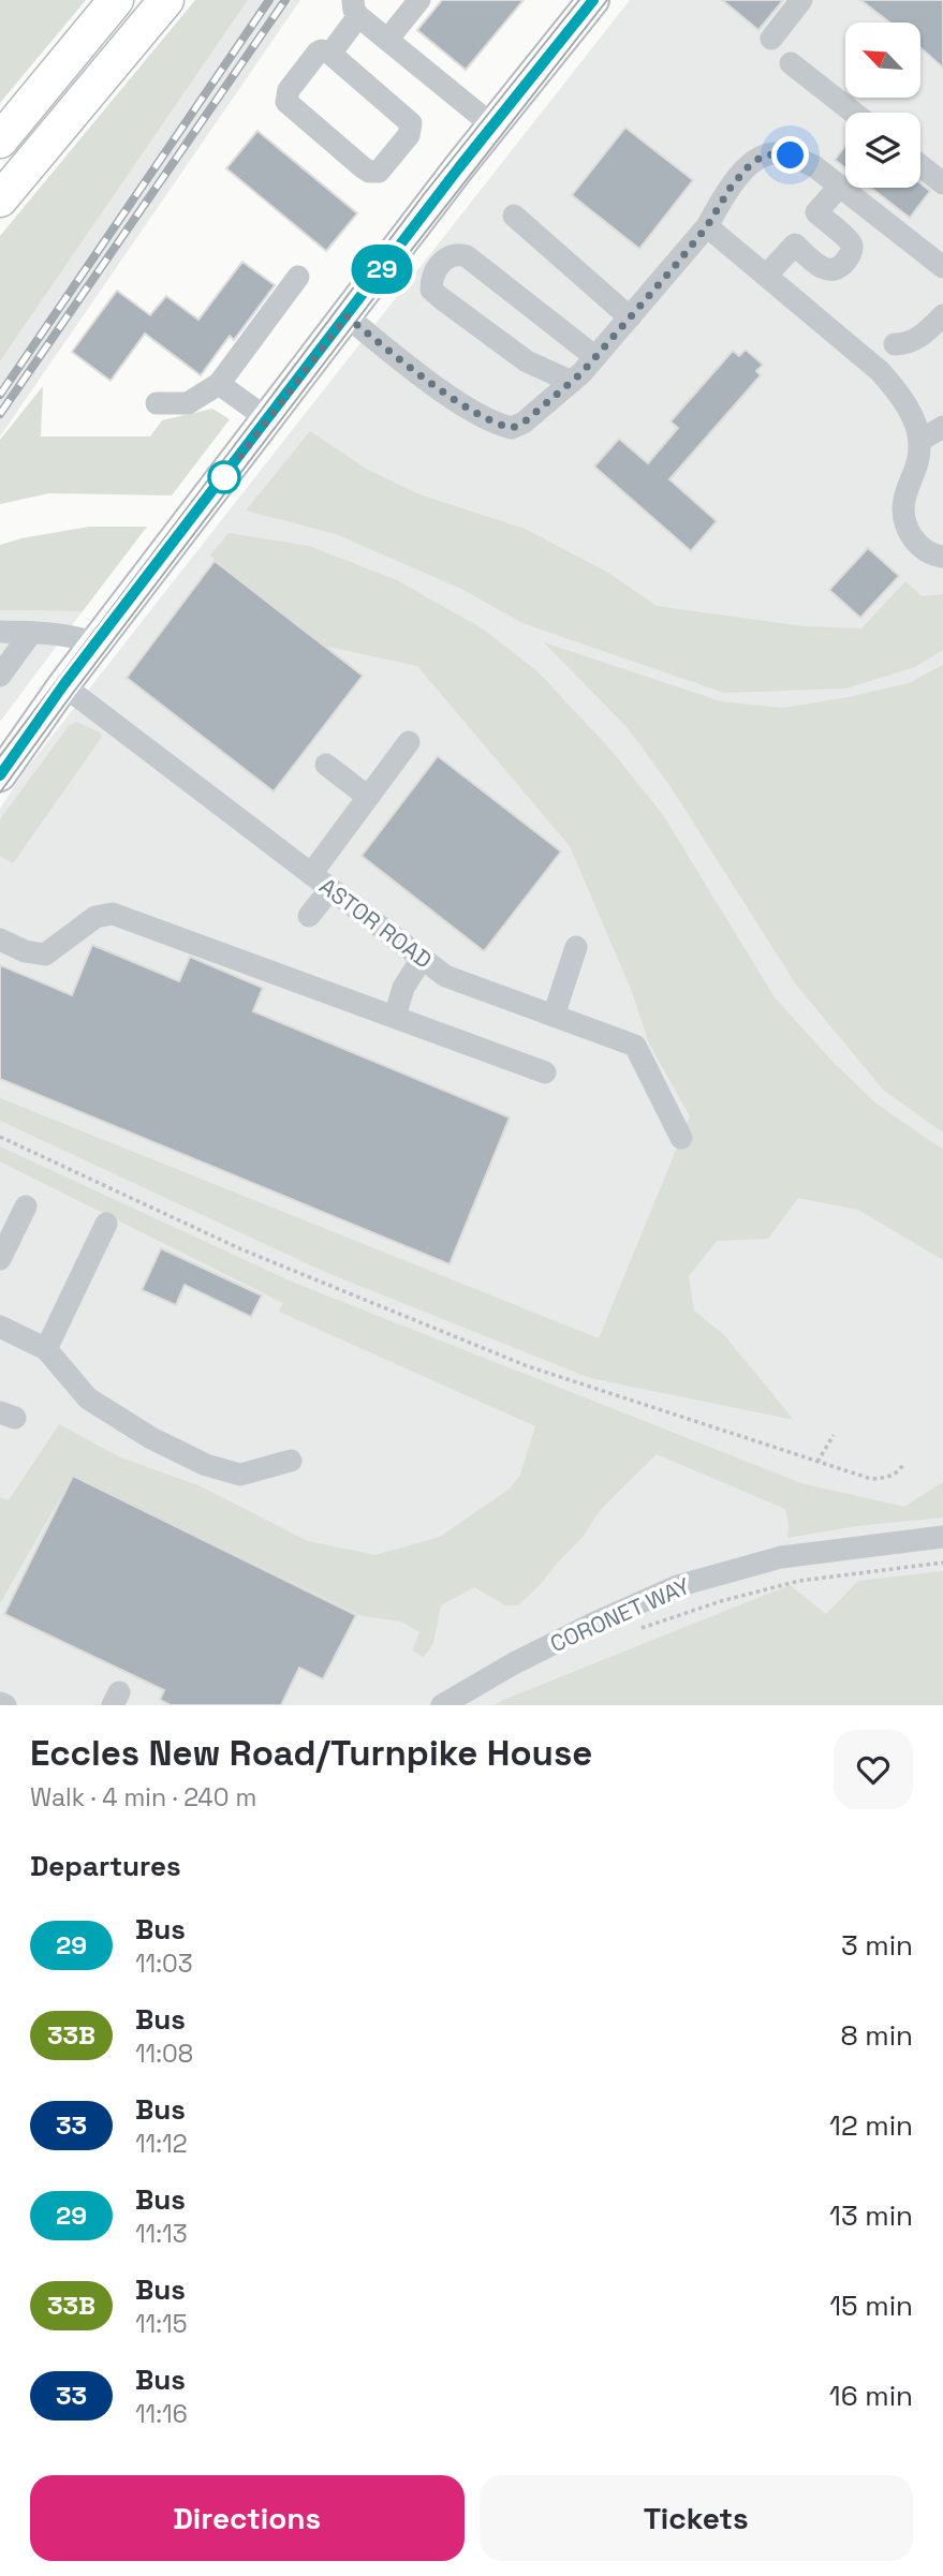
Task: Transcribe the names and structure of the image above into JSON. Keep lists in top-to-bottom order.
{
  "streets": {
    "street": ["ASTOR ROAD", "CORONET WAY"]
  },
  "lines": ["bus line 29"],
  "north": "top left",
  "page": {
    "on_map": "29",
    "heading": [
      ["Eccles New Road/Turnpike House", "Walk · 4 min · 240 m"],
      "Departures"
    ],
    "list": [
      {
        "mark": "29",
        "name": "Bus",
        "note": "11:03",
        "value": "3 min"
      },
      {
        "mark": "33B",
        "name": "Bus",
        "note": "11:08",
        "value": "8 min"
      },
      {
        "mark": "33",
        "name": "Bus",
        "note": "11:12",
        "value": "12 min"
      },
      {
        "mark": "29",
        "name": "Bus",
        "note": "11:13",
        "value": "13 min"
      },
      {
        "mark": "33B",
        "name": "Bus",
        "note": "11:15",
        "value": "15 min"
      },
      {
        "mark": "33",
        "name": "Bus",
        "note": "11:16",
        "value": "16 min"
      }
    ],
    "buttons": ["Directions", "Tickets"]
  }
}
